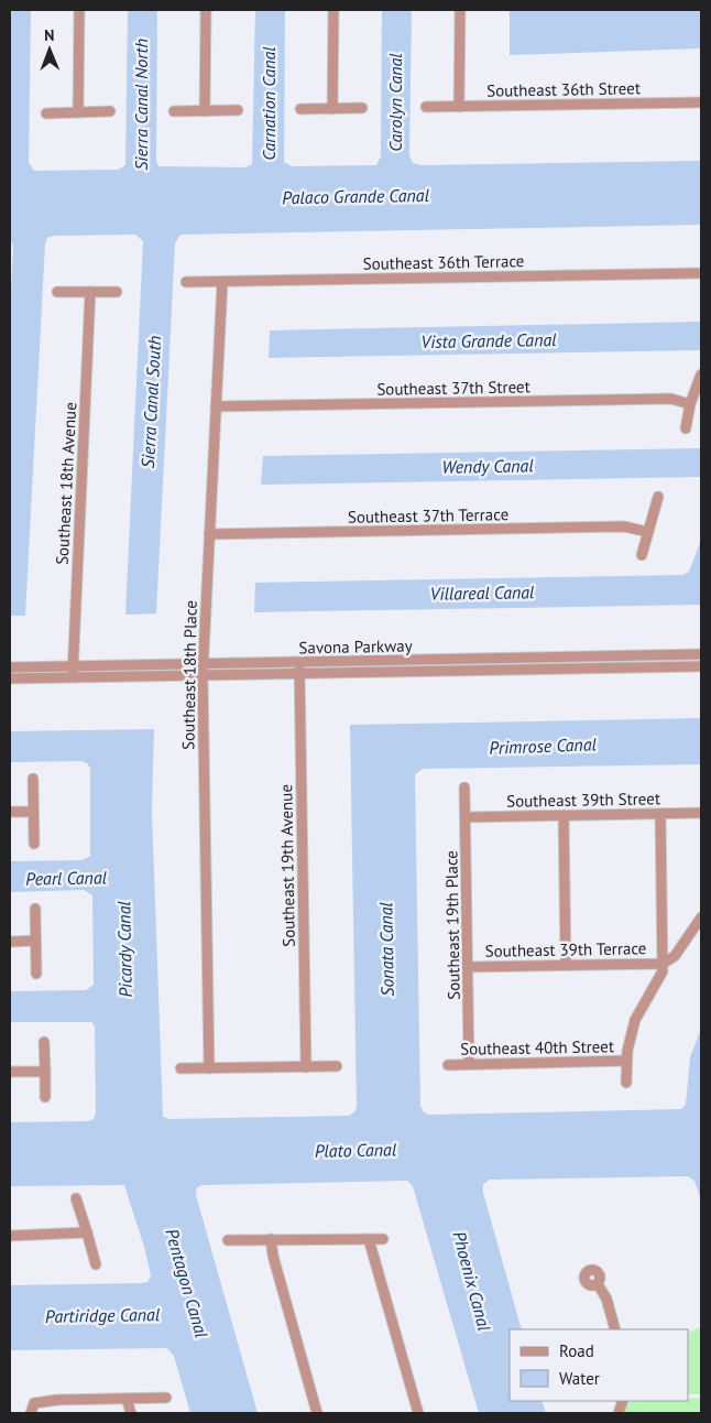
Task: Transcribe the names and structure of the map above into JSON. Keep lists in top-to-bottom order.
{
  "streets": {
    "street": [
      "Southeast 36th Street",
      "Southeast 36th Terrace",
      "Southeast 37th Street",
      "Southeast 18th Avenue",
      "Southeast 37th Terrace",
      "Savona Parkway",
      "Southeast 18th Place",
      "Southeast 39th Street",
      "Southeast 19th Avenue",
      "Southeast 19th Place",
      "Southeast 39th Terrace",
      "Southeast 40th Street"
    ]
  },
  "crossings": [
    ["Southeast 36th Terrace", "Southeast 18th Place"],
    ["Southeast 37th Street", "Southeast 18th Place"],
    ["Southeast 18th Avenue", "Savona Parkway"],
    ["Southeast 37th Terrace", "Southeast 18th Place"],
    ["Savona Parkway", "Southeast 18th Place"],
    ["Savona Parkway", "Southeast 19th Avenue"],
    ["Southeast 39th Street", "Southeast 19th Place"],
    ["Southeast 19th Place", "Southeast 39th Terrace"],
    ["Southeast 19th Place", "Southeast 40th Street"]
  ],
  "water": [
    "Carolyn Canal",
    "Carnation Canal",
    "Sierra Canal North",
    "Palaco Grande Canal",
    "Vista Grande Canal",
    "Sierra Canal South",
    "Wendy Canal",
    "Villareal Canal",
    "Primrose Canal",
    "Pearl Canal",
    "Picardy Canal",
    "Sonata Canal",
    "Plato Canal",
    "Phoenix Canal",
    "Pentagon Canal",
    "Partiridge Canal"
  ],
  "legend": ["Road", "Water"],
  "north": "top"
}
